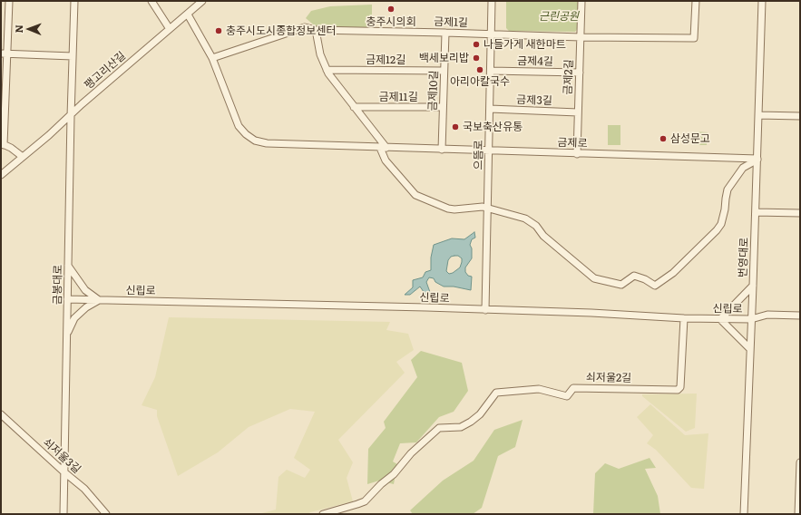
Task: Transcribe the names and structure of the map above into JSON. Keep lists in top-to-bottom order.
{
  "streets": {
    "street": [
      "금제1길",
      "금제12길",
      "금제4길",
      "팽고리산길",
      "금제2길",
      "금제10길",
      "금제11길",
      "금제3길",
      "금제로",
      "으뜸로",
      "번영대로",
      "금봉대로",
      "신립로",
      "쇠저울2길",
      "쇠저울3길"
    ]
  },
  "crossings": [
    ["금제1길", "금제2길"],
    ["금제1길", "금제10길"],
    ["금제1길", "금제로"],
    ["금제1길", "으뜸로"],
    ["금제12길", "금제10길"],
    ["금제4길", "금제2길"],
    ["금제4길", "으뜸로"],
    ["팽고리산길", "금봉대로"],
    ["금제2길", "금제3길"],
    ["금제2길", "금제로"],
    ["금제10길", "금제11길"],
    ["금제10길", "금제로"],
    ["금제3길", "으뜸로"],
    ["금제로", "으뜸로"],
    ["금제로", "번영대로"],
    ["으뜸로", "신립로"],
    ["번영대로", "신립로"],
    ["금봉대로", "신립로"],
    ["금봉대로", "쇠저울3길"],
    ["신립로", "쇠저울2길"]
  ],
  "parks": ["근린공원"],
  "places": [
    "충주시의회",
    "충주시도시종합정보센터",
    "나들가게 새한마트",
    "백세보리밥",
    "아리아칼국수",
    "국보축산유통",
    "삼성문고"
  ],
  "north": "left"
}
